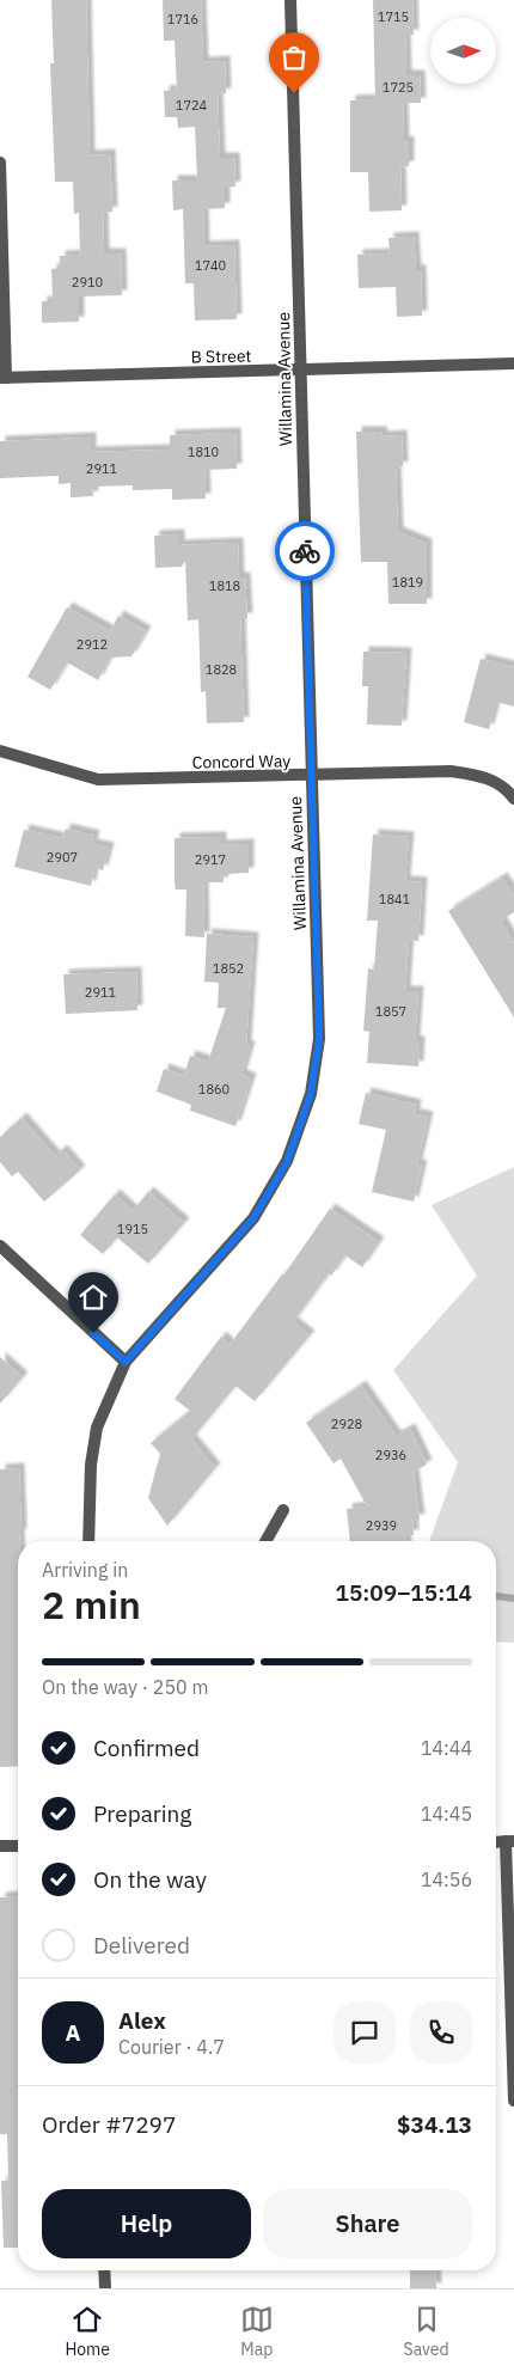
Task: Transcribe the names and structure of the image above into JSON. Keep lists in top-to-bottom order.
{
  "streets": {
    "street": ["B Street", "Willamina Avenue", "Concord Way"]
  },
  "crossings": [
    ["B Street", "Willamina Avenue"],
    ["Willamina Avenue", "Concord Way"]
  ],
  "house_numbers": [
    "1715",
    "1716",
    "1725",
    "1724",
    "1740",
    "2910",
    "1810",
    "2911",
    "1819",
    "1818",
    "2912",
    "1828",
    "2907",
    "2917",
    "1841",
    "1852",
    "2911",
    "1857",
    "1860",
    "1915",
    "2928",
    "2936",
    "2939"
  ],
  "north": "right",
  "page": {
    "heading": ["2 min", "Arriving in", "15:09–15:14"],
    "panel": [
      "Alex",
      "Courier · 4.7",
      "Order #7297",
      "$34.13"
    ],
    "bar": "On the way · 250 m",
    "list": [
      ["Confirmed", "14:44"],
      ["Preparing", "14:45"],
      ["On the way", "14:56"],
      "Delivered"
    ],
    "round": "A",
    "buttons": ["Help", "Share"],
    "tabs": ["Home", "Map", "Saved"]
  }
}
